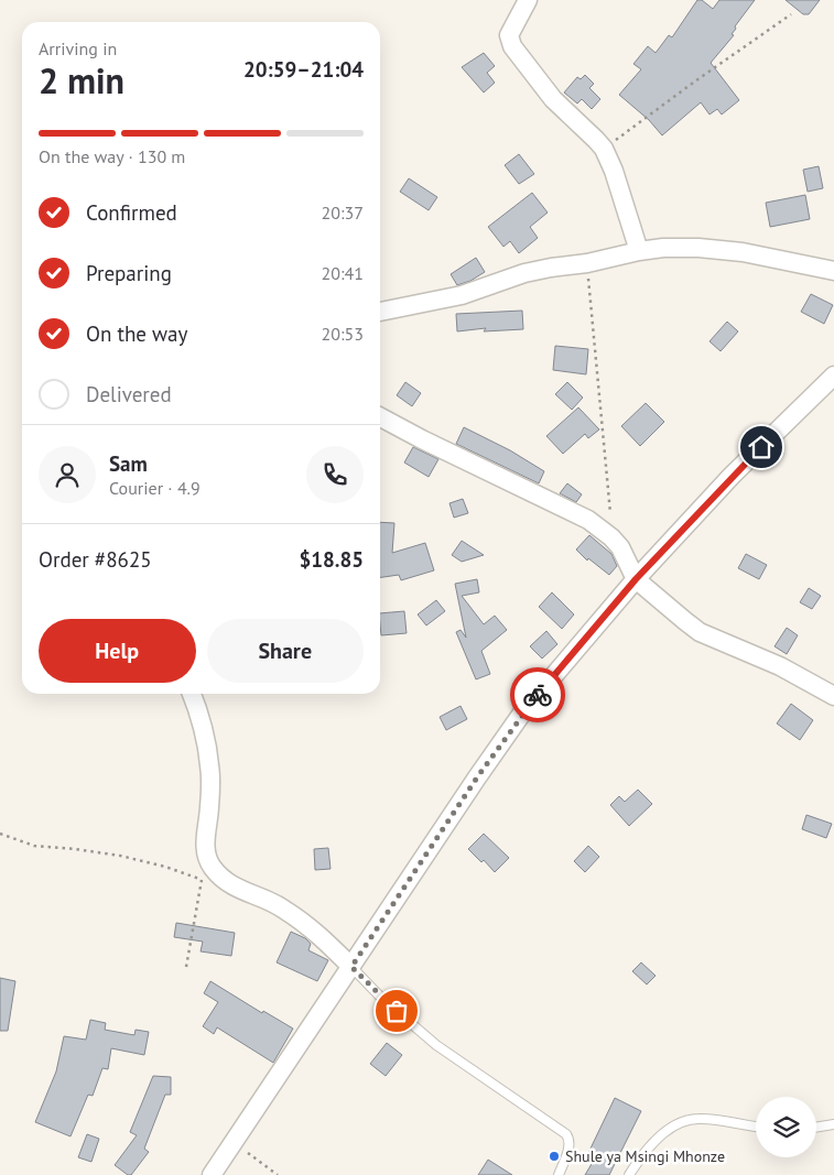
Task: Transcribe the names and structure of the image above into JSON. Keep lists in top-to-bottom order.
{
  "places": ["Shule ya Msingi Mhonze"],
  "page": {
    "heading": ["2 min", "Arriving in", "20:59–21:04"],
    "panel": [
      "Sam",
      "Courier · 4.9",
      "Order #8625",
      "$18.85"
    ],
    "bar": "On the way · 130 m",
    "list": [
      ["Confirmed", "20:37"],
      ["Preparing", "20:41"],
      ["On the way", "20:53"],
      "Delivered"
    ],
    "buttons": ["Help", "Share"]
  }
}
